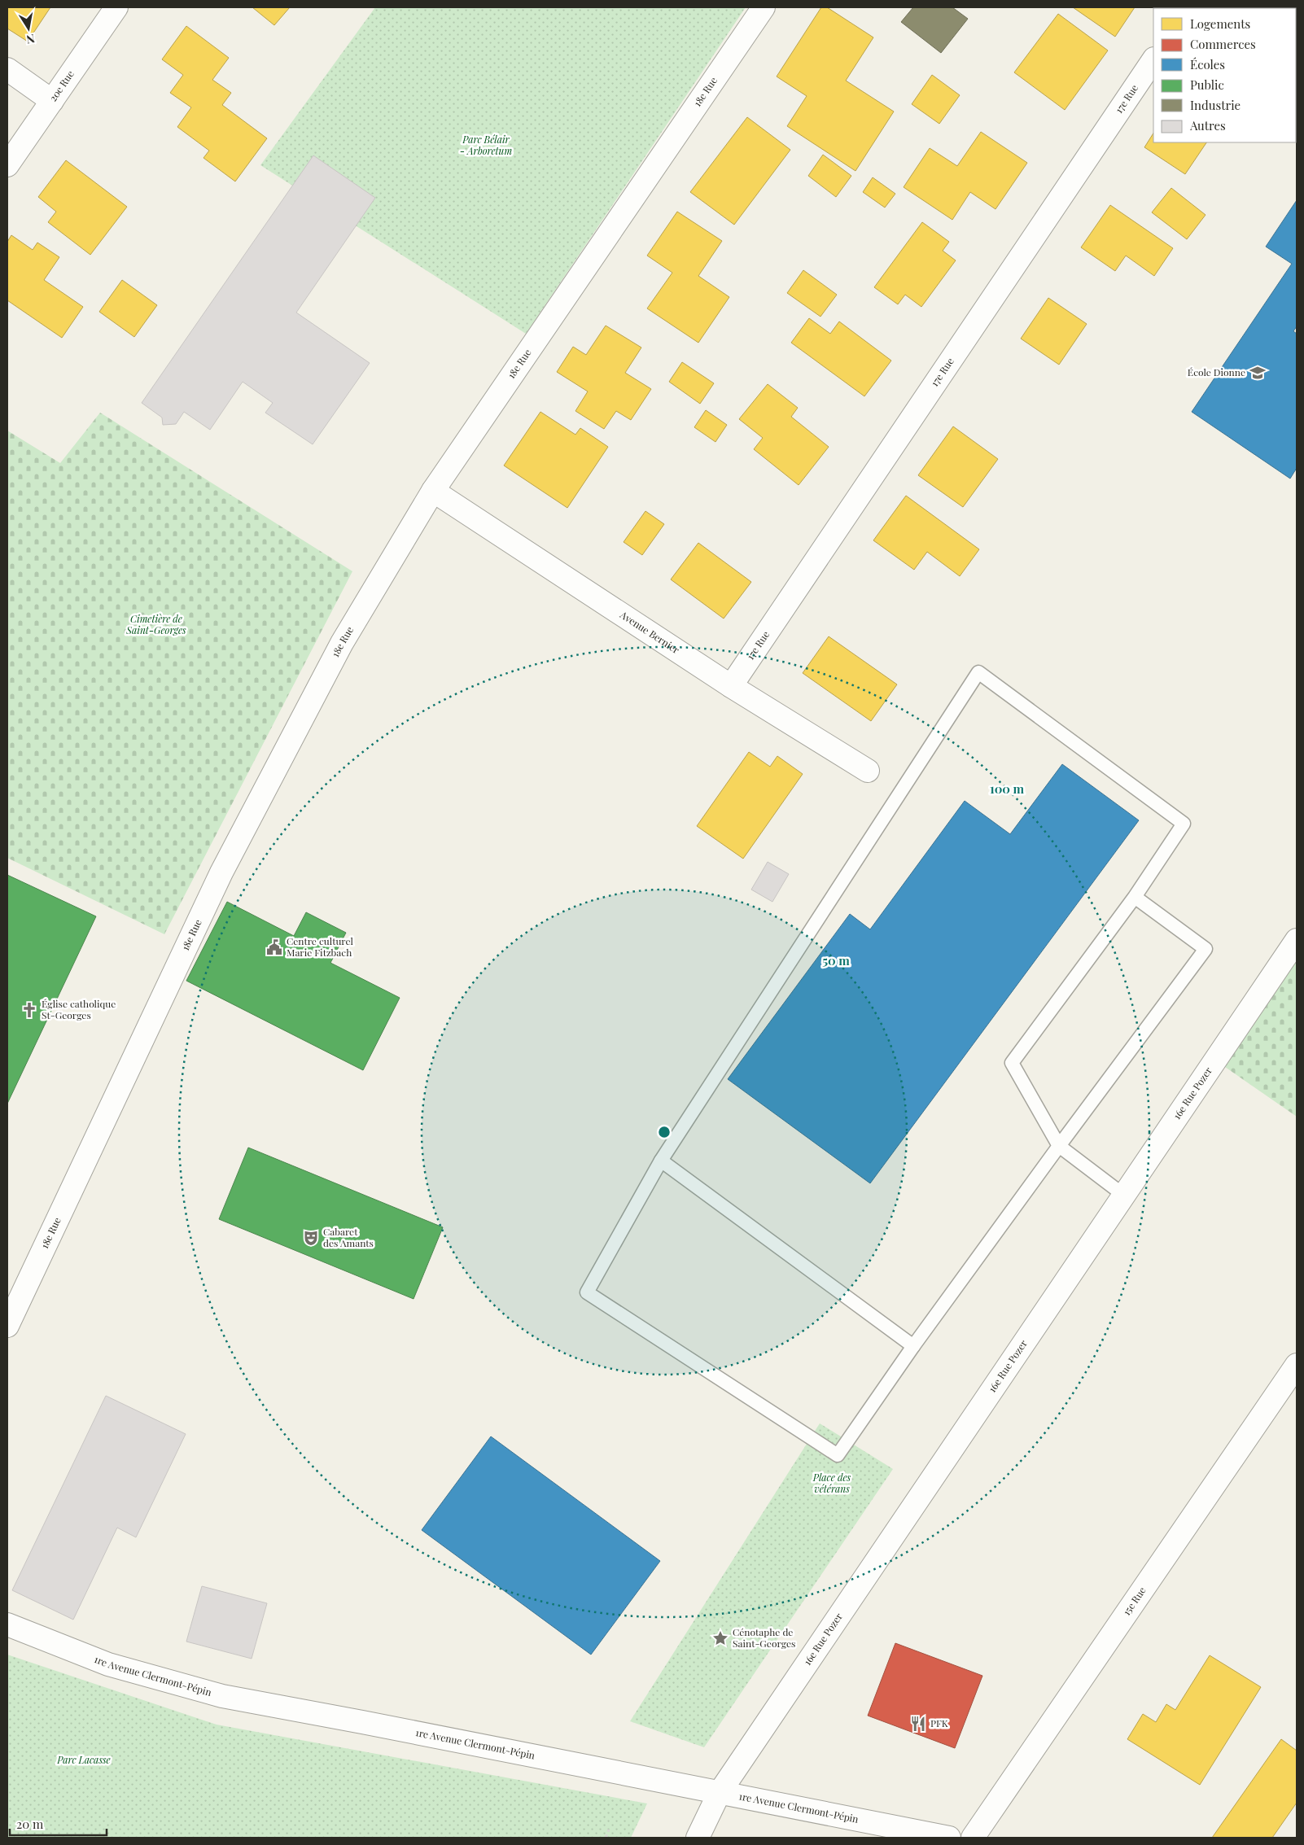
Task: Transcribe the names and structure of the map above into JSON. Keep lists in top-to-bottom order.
{
  "streets": {
    "street": [
      "20e Rue",
      "18e Rue",
      "17e Rue",
      "Avenue Bernier",
      "16e Rue Pozer",
      "15e Rue",
      "1re Avenue Clermont-Pépin"
    ]
  },
  "crossings": [
    ["18e Rue", "Avenue Bernier"],
    ["17e Rue", "Avenue Bernier"],
    ["16e Rue Pozer", "1re Avenue Clermont-Pépin"]
  ],
  "parks": [
    "Parc Bélair - Arboretum",
    "Cimetière de Saint-Georges",
    "Place des vétérans",
    "Parc Lacasse"
  ],
  "places": {
    "school or university": ["École Dionne"],
    "public building": ["Centre culturel Marie Fitzbach"],
    "church": ["Église catholique St-Georges"],
    "theatre": ["Cabaret des Amants"],
    "place": ["Cénotaphe de Saint-Georges"],
    "restaurant": ["PFK"]
  },
  "legend": [
    "Logements",
    "Commerces",
    "Écoles",
    "Public",
    "Industrie",
    "Autres"
  ],
  "scale_bar": "20 m",
  "north": "bottom",
  "rings": ["100 m", "50 m"]
}
